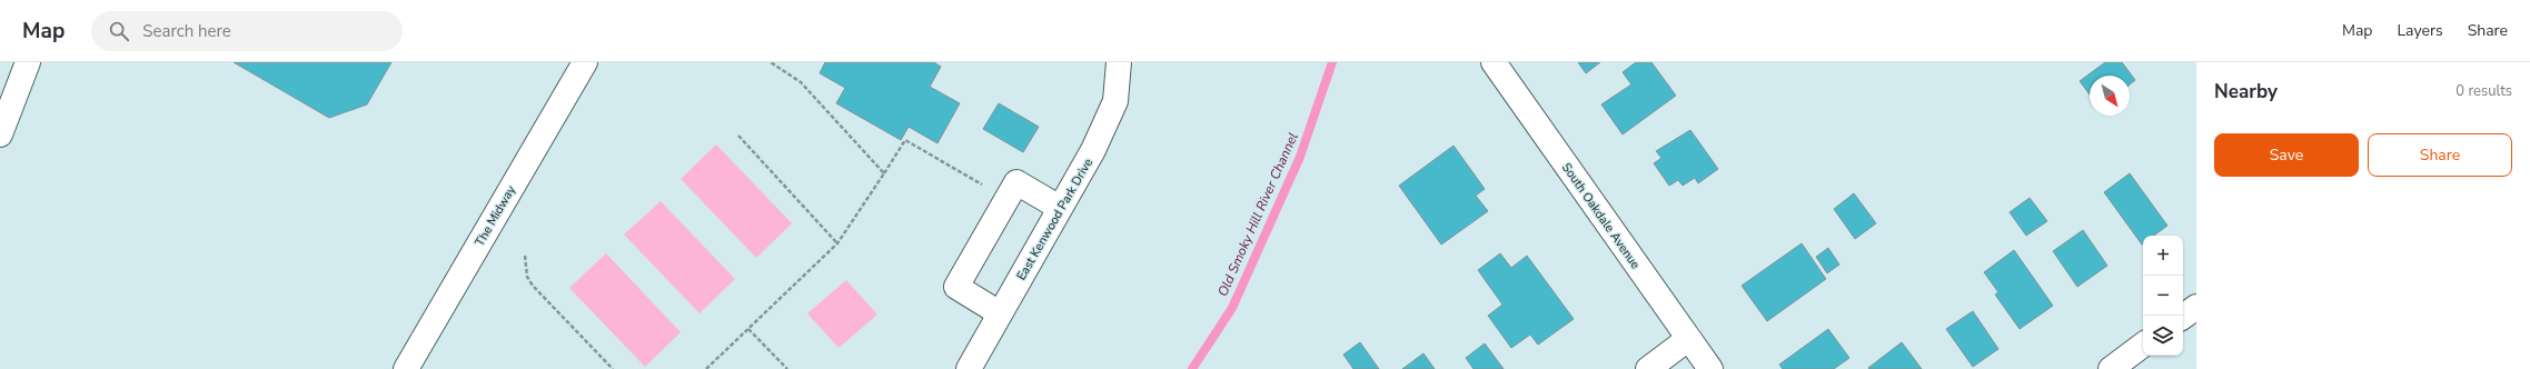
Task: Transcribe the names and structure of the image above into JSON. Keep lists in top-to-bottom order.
{
  "streets": {
    "street": ["The Midway", "South Oakdale Avenue", "East Kenwood Park Drive"]
  },
  "water": ["Old Smoky Hill River Channel"],
  "north": "bottom right",
  "page": {
    "header": "Map",
    "search": "Search here",
    "nav": ["Map", "Layers", "Share"],
    "heading": ["Nearby", "0 results"],
    "buttons": ["Save", "Share"],
    "map_buttons": ["+", "−"]
  }
}
